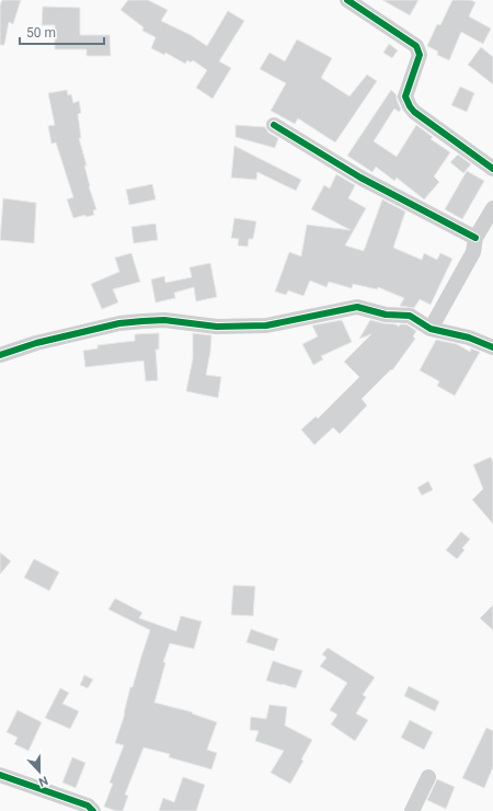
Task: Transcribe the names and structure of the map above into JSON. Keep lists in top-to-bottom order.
{
  "scale_bar": "50 m",
  "north": "bottom"
}
